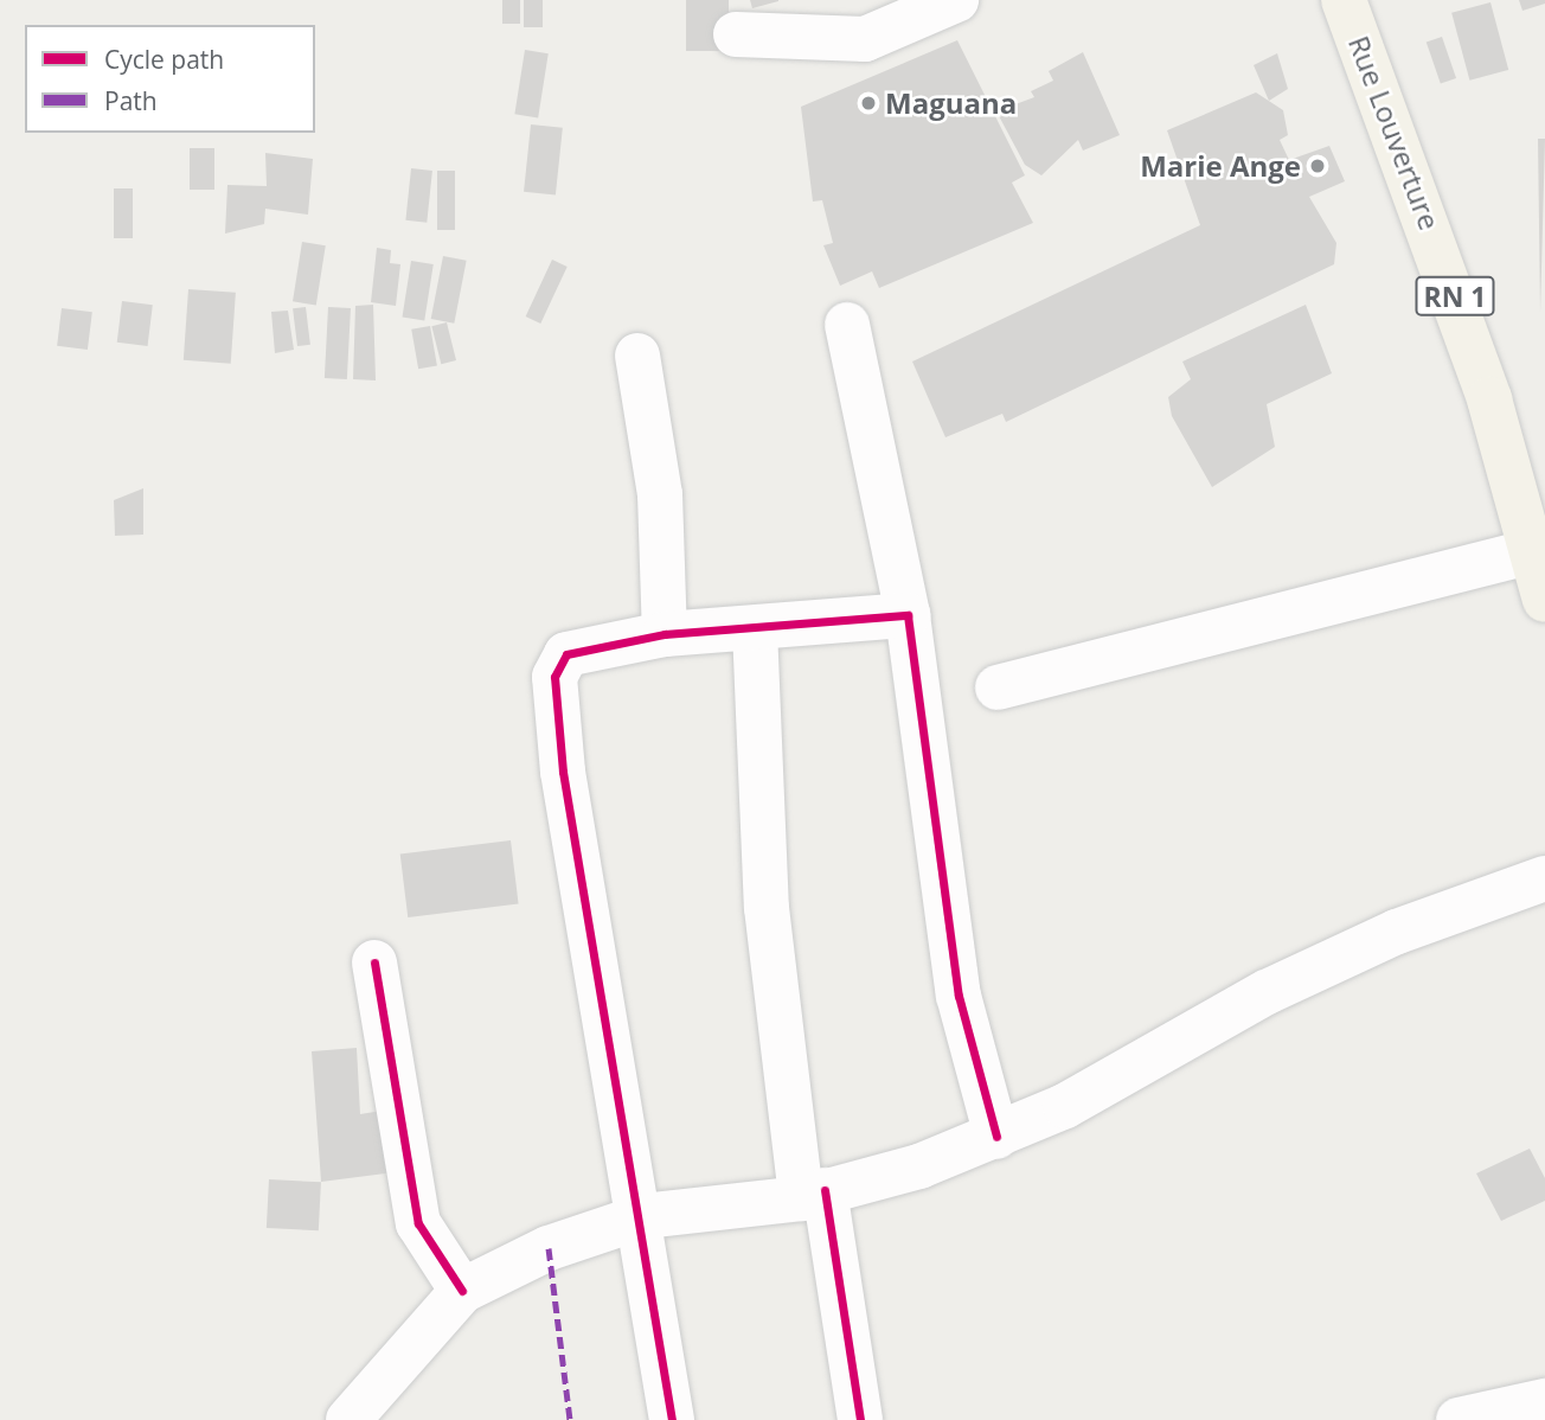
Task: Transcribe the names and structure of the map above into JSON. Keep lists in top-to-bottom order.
{
  "streets": {
    "main road": ["Rue Louverture", "RN 1"]
  },
  "places": ["Maguana", "Marie Ange"],
  "legend": ["Cycle path", "Path"]
}
